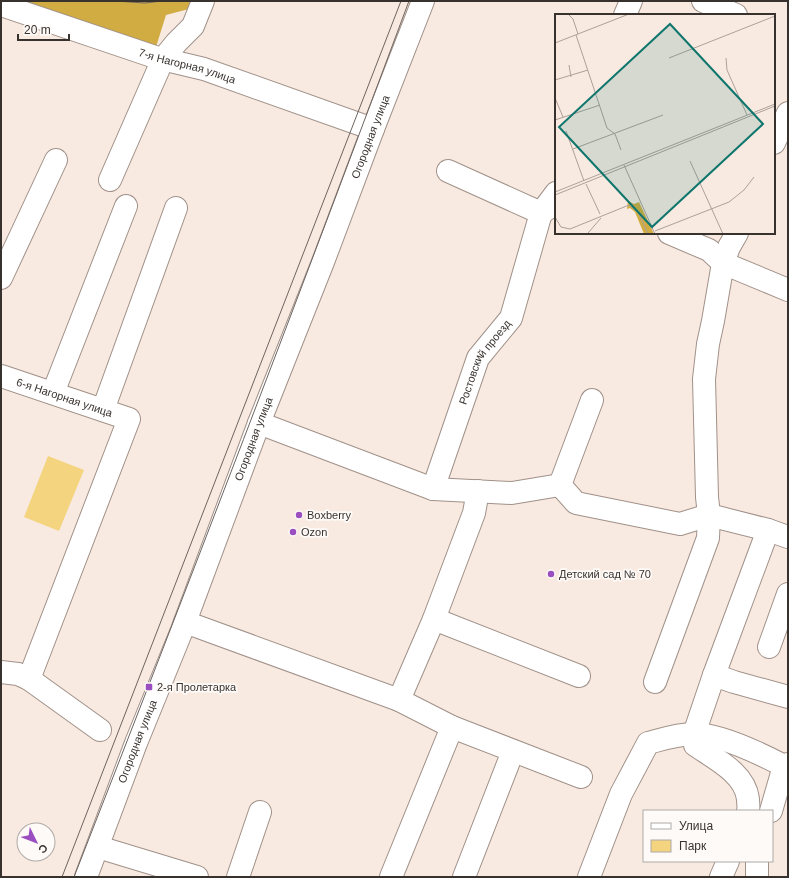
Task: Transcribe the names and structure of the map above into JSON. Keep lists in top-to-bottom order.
{
  "streets": {
    "street": [
      "7-я Нагорная улица",
      "Огородная улица",
      "Ростовский проезд",
      "6-я Нагорная улица"
    ]
  },
  "crossings": [
    ["7-я Нагорная улица", "Огородная улица"]
  ],
  "places": {
    "other": ["Boxberry", "Ozon", "Детский сад № 70"],
    "transit": ["2-я Пролетарка"]
  },
  "legend": ["Улица", "Парк"],
  "scale_bar": "20 m",
  "north": "bottom right"
}
